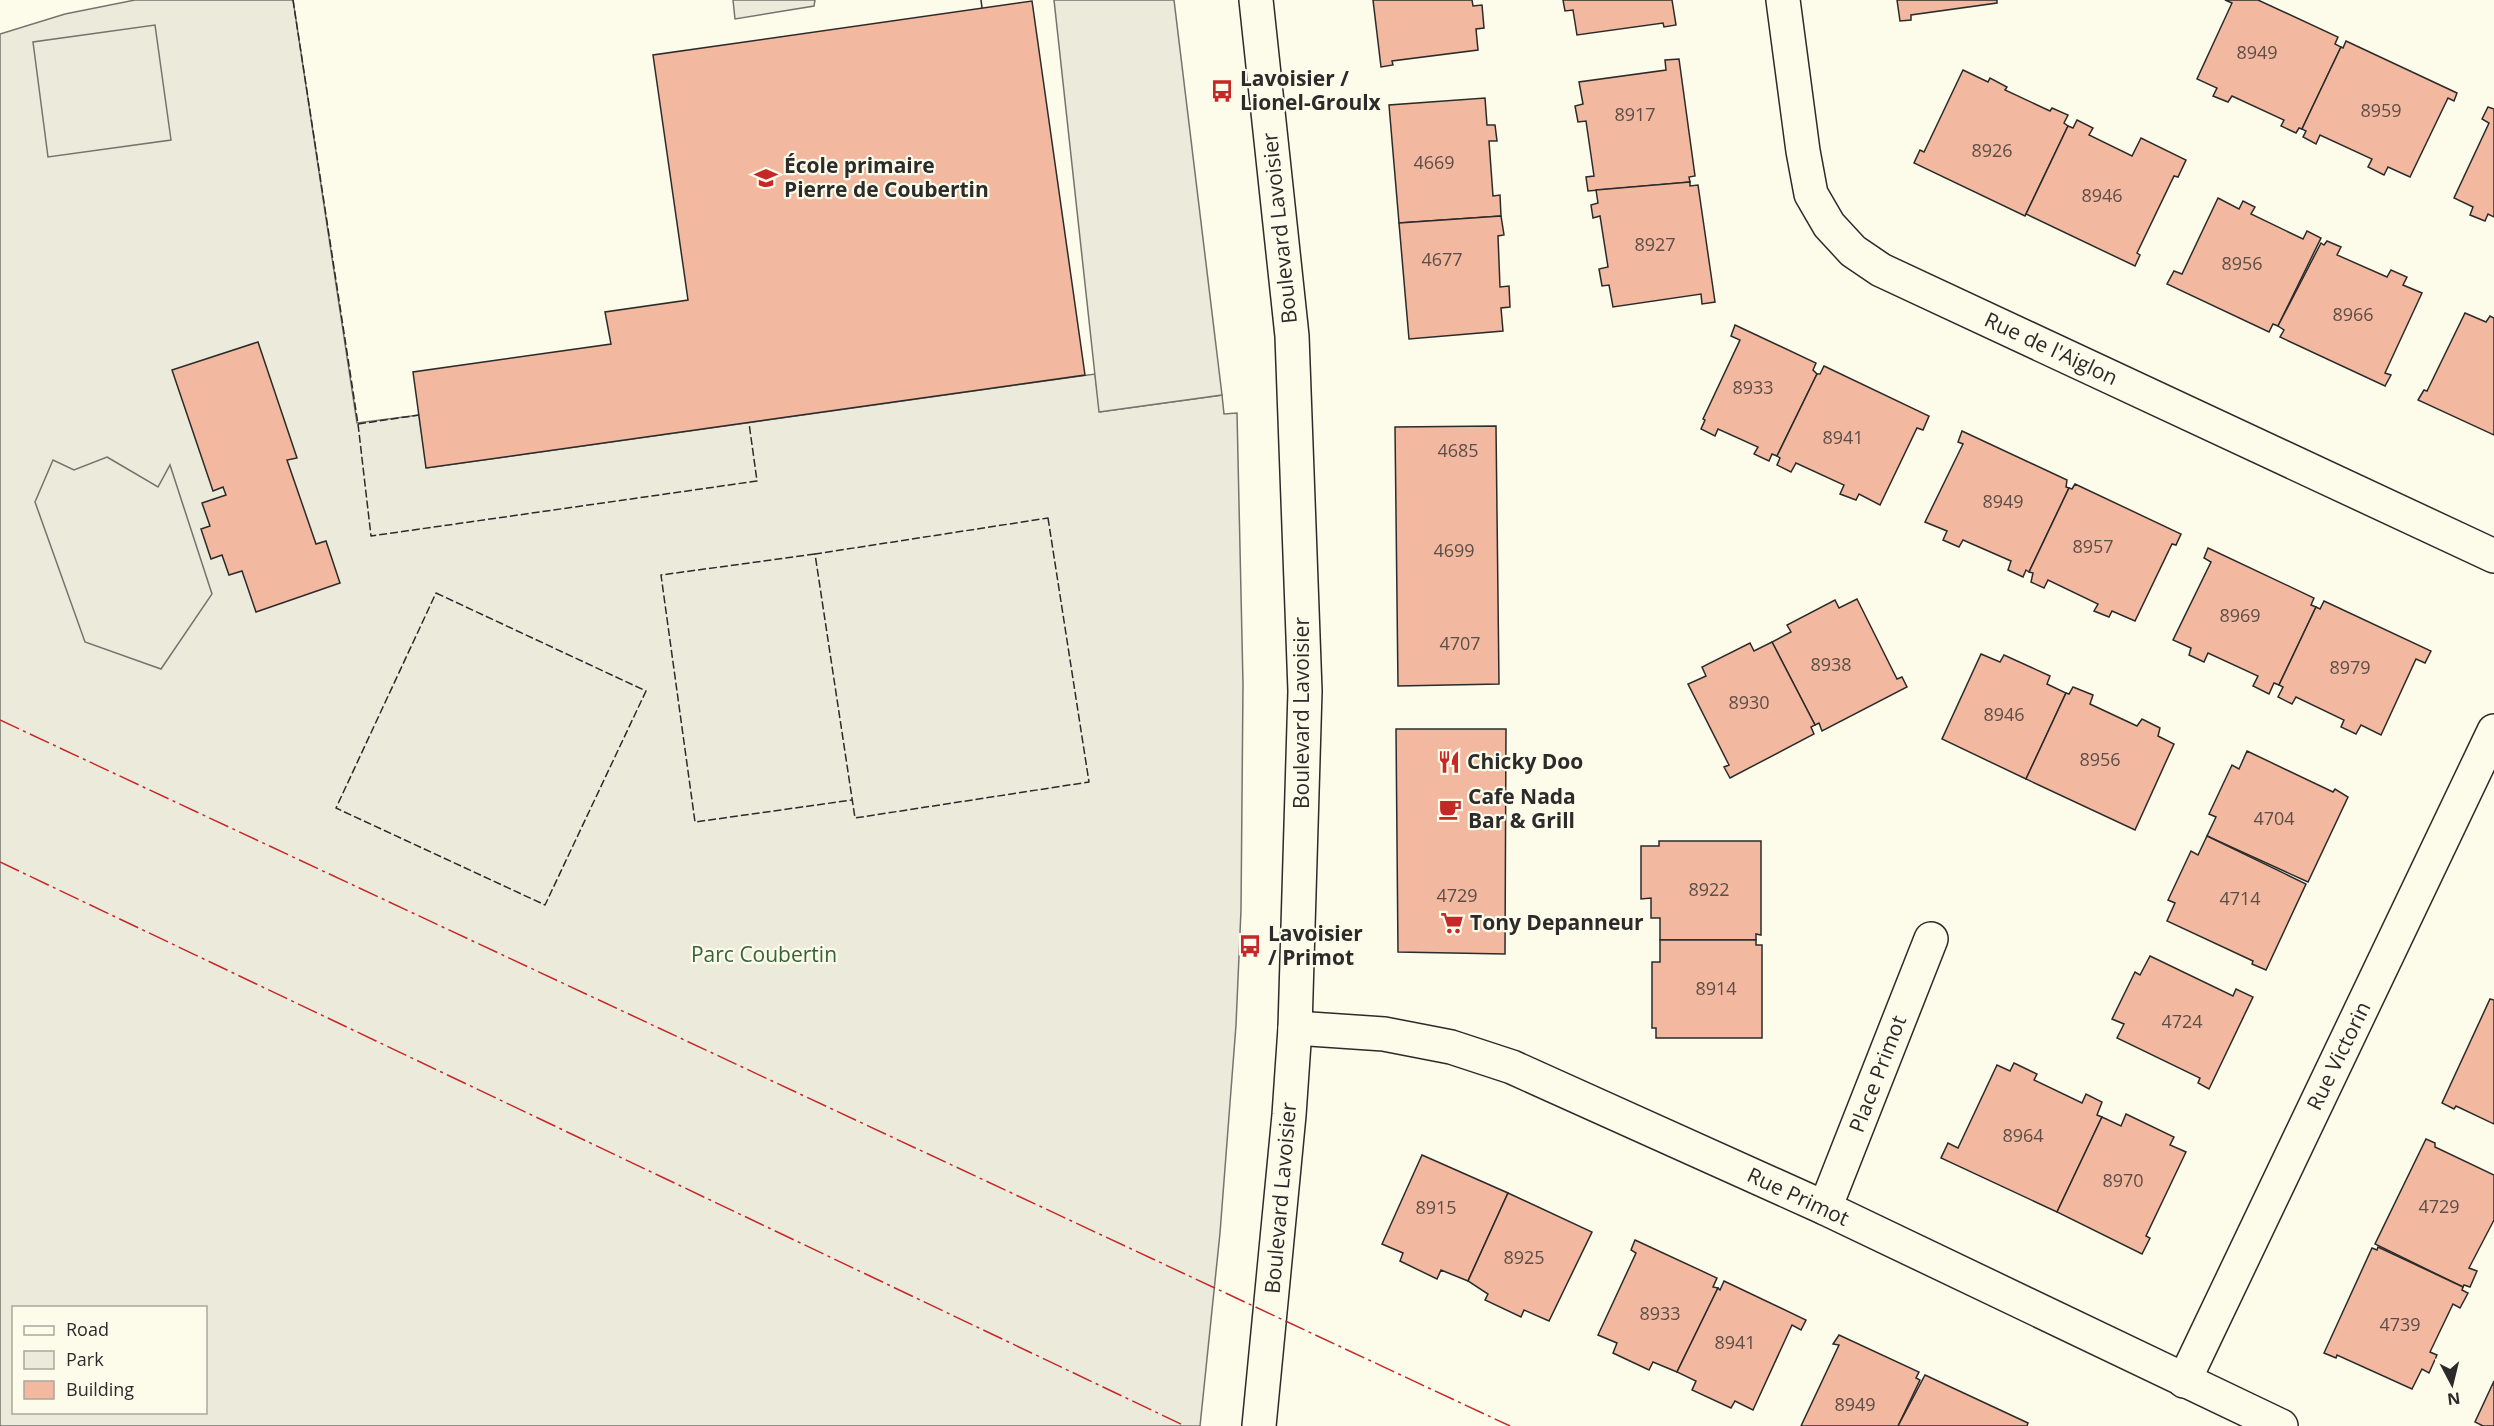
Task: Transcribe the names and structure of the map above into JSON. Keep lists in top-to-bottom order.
{
  "streets": {
    "street": [
      "Boulevard Lavoisier",
      "Rue de l'Aiglon",
      "Rue Victorin",
      "Place Primot",
      "Rue Primot"
    ]
  },
  "crossings": [
    ["Boulevard Lavoisier", "Rue Primot"],
    ["Rue Victorin", "Rue Primot"],
    ["Place Primot", "Rue Primot"]
  ],
  "parks": ["Parc Coubertin"],
  "places": {
    "bus stop": ["Lavoisier / Lionel-Groulx", "Lavoisier / Primot"],
    "school or university": ["École primaire Pierre de Coubertin"],
    "restaurant": ["Chicky Doo"],
    "cafe": ["Cafe Nada Bar & Grill"],
    "supermarket": ["Tony Depanneur"]
  },
  "house_numbers": [
    "8949",
    "8959",
    "8917",
    "8926",
    "4669",
    "8946",
    "8927",
    "4677",
    "8956",
    "8966",
    "8933",
    "8941",
    "4685",
    "8949",
    "8957",
    "4699",
    "8969",
    "4707",
    "8938",
    "8979",
    "8930",
    "8946",
    "8956",
    "4704",
    "8922",
    "4729",
    "4714",
    "8914",
    "4724",
    "8964",
    "8970",
    "4729",
    "8915",
    "8925",
    "8933",
    "4739",
    "8941",
    "8949"
  ],
  "legend": ["Road", "Park", "Building"],
  "north": "bottom"
}
